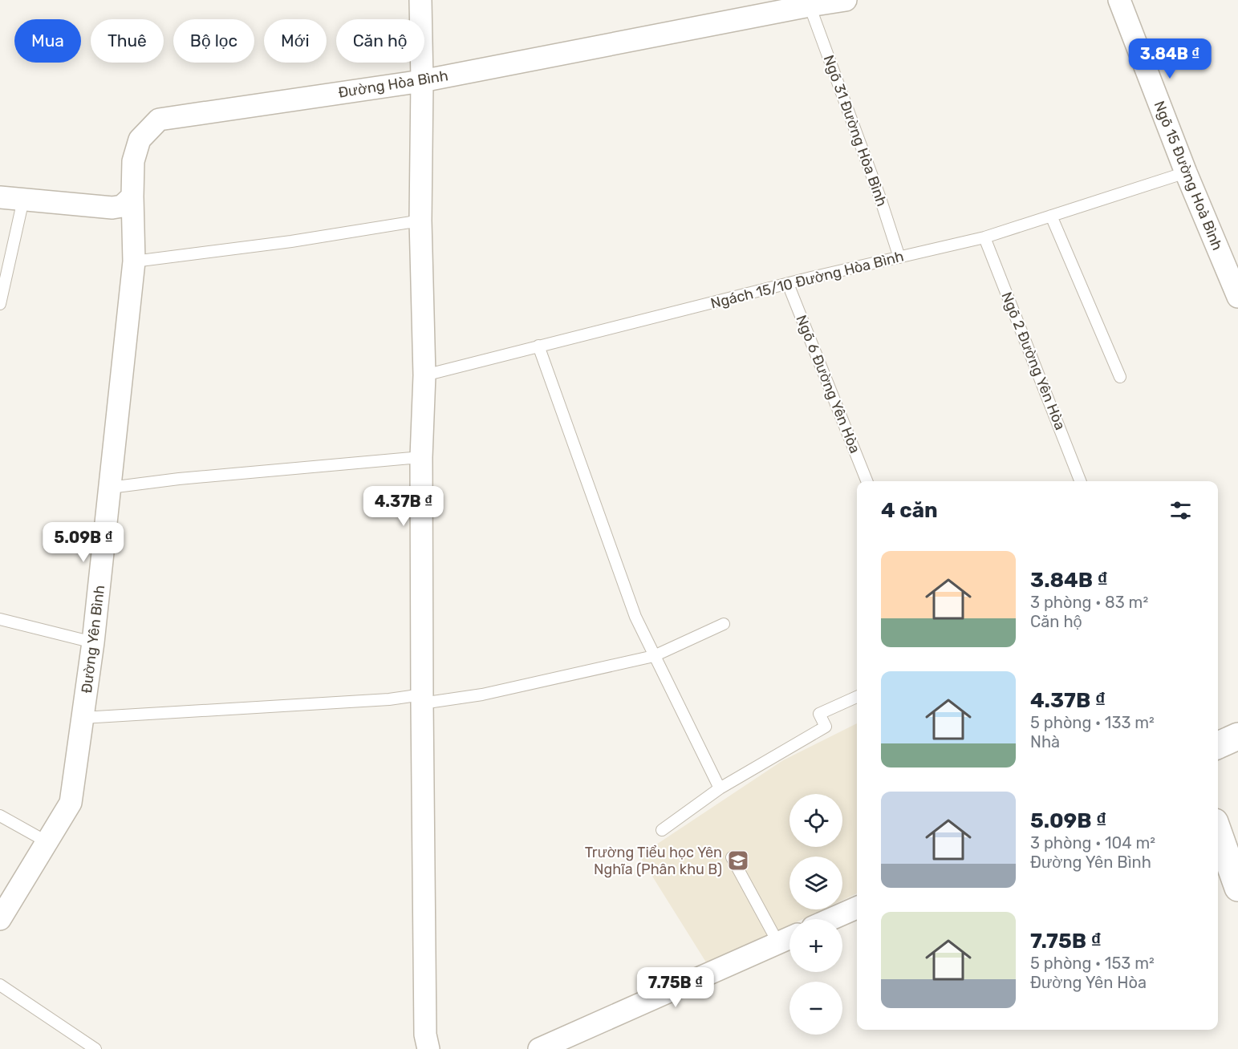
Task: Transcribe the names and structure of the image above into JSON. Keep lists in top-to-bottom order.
{
  "streets": {
    "street": ["Đường Hòa Bình", "Ngõ 15 Đường Hoà Bình", "Đường Yên Bình"],
    "lane": [
      "Ngõ 31 Đường Hòa Bình",
      "Ngách 15/10 Đường Hòa Bình",
      "Ngõ 2 Đường Yên Hòa",
      "Ngõ 6 Đường Yên Hòa"
    ]
  },
  "crossings": [
    ["Đường Hòa Bình", "Ngõ 31 Đường Hòa Bình"],
    ["Đường Hòa Bình", "Đường Yên Bình"],
    ["Ngõ 31 Đường Hòa Bình", "Ngách 15/10 Đường Hòa Bình"],
    ["Ngõ 15 Đường Hoà Bình", "Ngách 15/10 Đường Hòa Bình"],
    ["Ngách 15/10 Đường Hòa Bình", "Ngõ 2 Đường Yên Hòa"],
    ["Ngách 15/10 Đường Hòa Bình", "Ngõ 6 Đường Yên Hòa"]
  ],
  "places": {
    "school or university": ["Trường Tiểu học Yên Nghĩa (Phân khu B)"]
  },
  "page": {
    "chip": [
      "Mua",
      "Thuê",
      "Bộ lọc",
      "Mới",
      "Căn hộ"
    ],
    "price": [
      "3.84B ₫",
      "4.37B ₫",
      "5.09B ₫",
      "7.75B ₫"
    ],
    "heading": "4 căn",
    "list": [
      {
        "name": "3.84B ₫",
        "note": "3 phòng · 83 m² · Căn hộ"
      },
      {
        "name": "4.37B ₫",
        "note": "5 phòng · 133 m² · Nhà"
      },
      {
        "name": "5.09B ₫",
        "note": "3 phòng · 104 m² · Đường Yên Bình"
      },
      {
        "name": "7.75B ₫",
        "note": "5 phòng · 153 m² · Đường Yên Hòa"
      }
    ],
    "map_buttons": ["+", "−"]
  }
}
